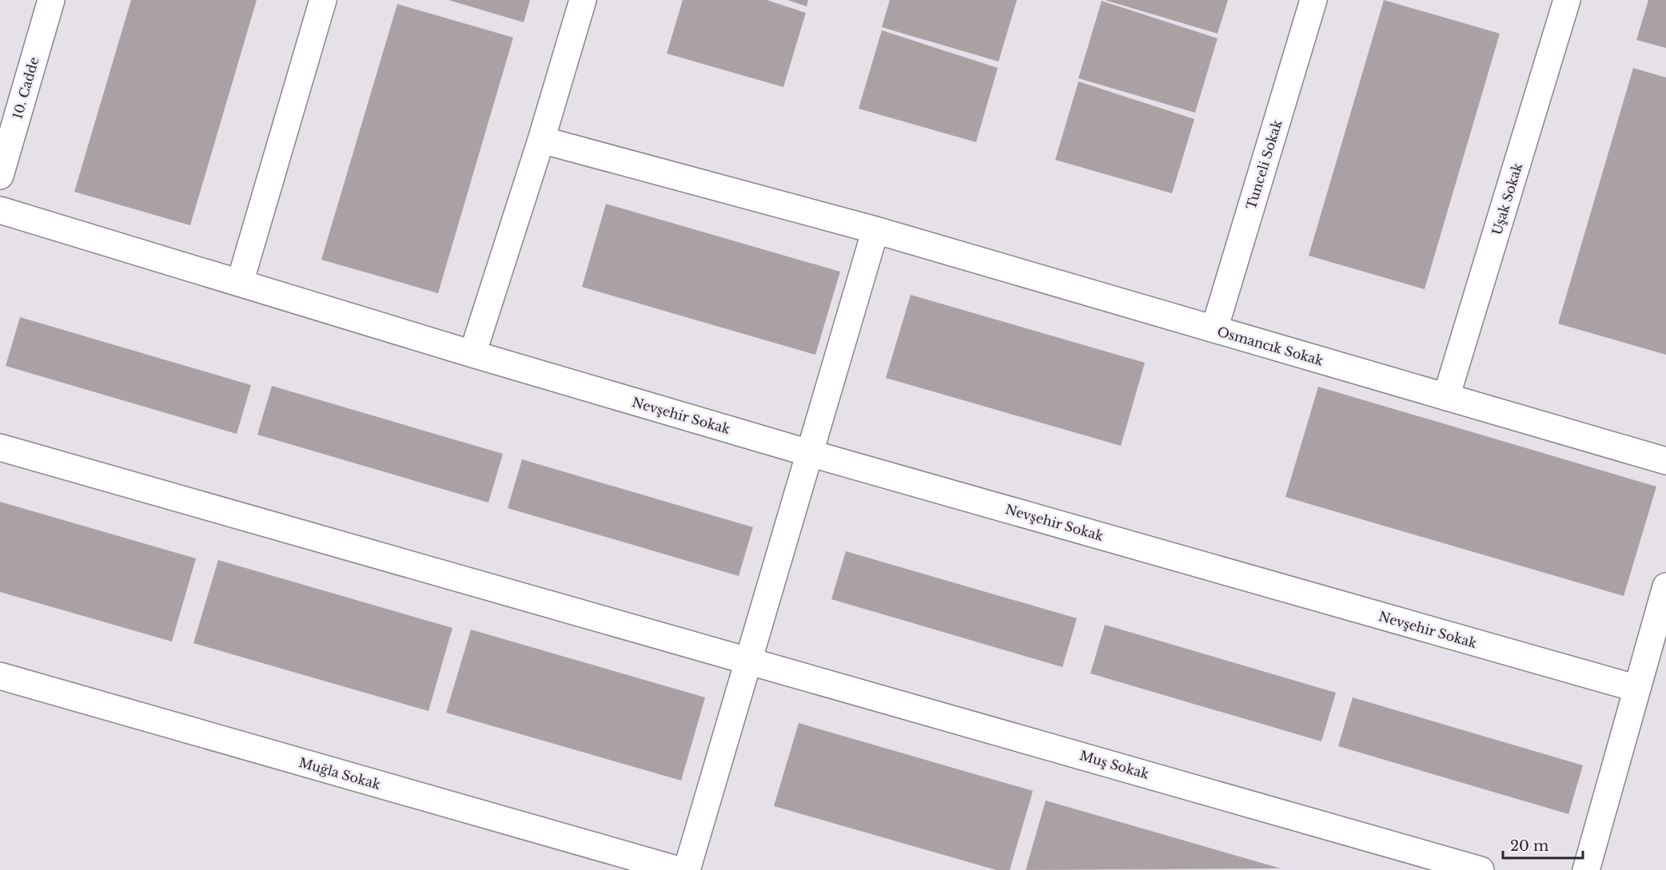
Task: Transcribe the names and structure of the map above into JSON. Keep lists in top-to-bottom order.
{
  "streets": {
    "street": [
      "10. Cadde",
      "Tunceli Sokak",
      "Uşak Sokak",
      "Osmancık Sokak",
      "Nevşehir Sokak",
      "Muş Sokak",
      "Muğla Sokak"
    ]
  },
  "crossings": [
    ["Tunceli Sokak", "Osmancık Sokak"],
    ["Uşak Sokak", "Osmancık Sokak"]
  ],
  "scale_bar": "20 m"
}
